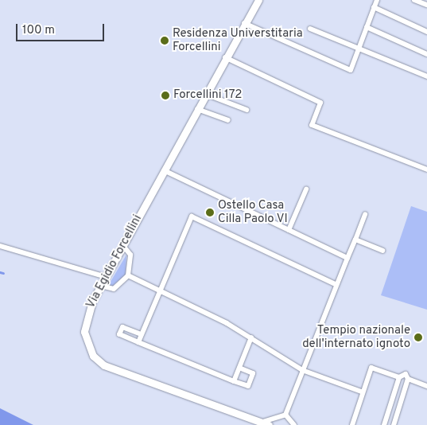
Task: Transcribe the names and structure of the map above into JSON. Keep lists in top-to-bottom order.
{
  "streets": {
    "street": ["Via Egidio Forcellini"]
  },
  "places": [
    "Residenza Universtitaria Forcellini",
    "Forcellini 172",
    "Ostello Casa Cilla Paolo VI",
    "Tempio nazionale dell'internato ignoto"
  ],
  "scale_bar": "100 m"
}
